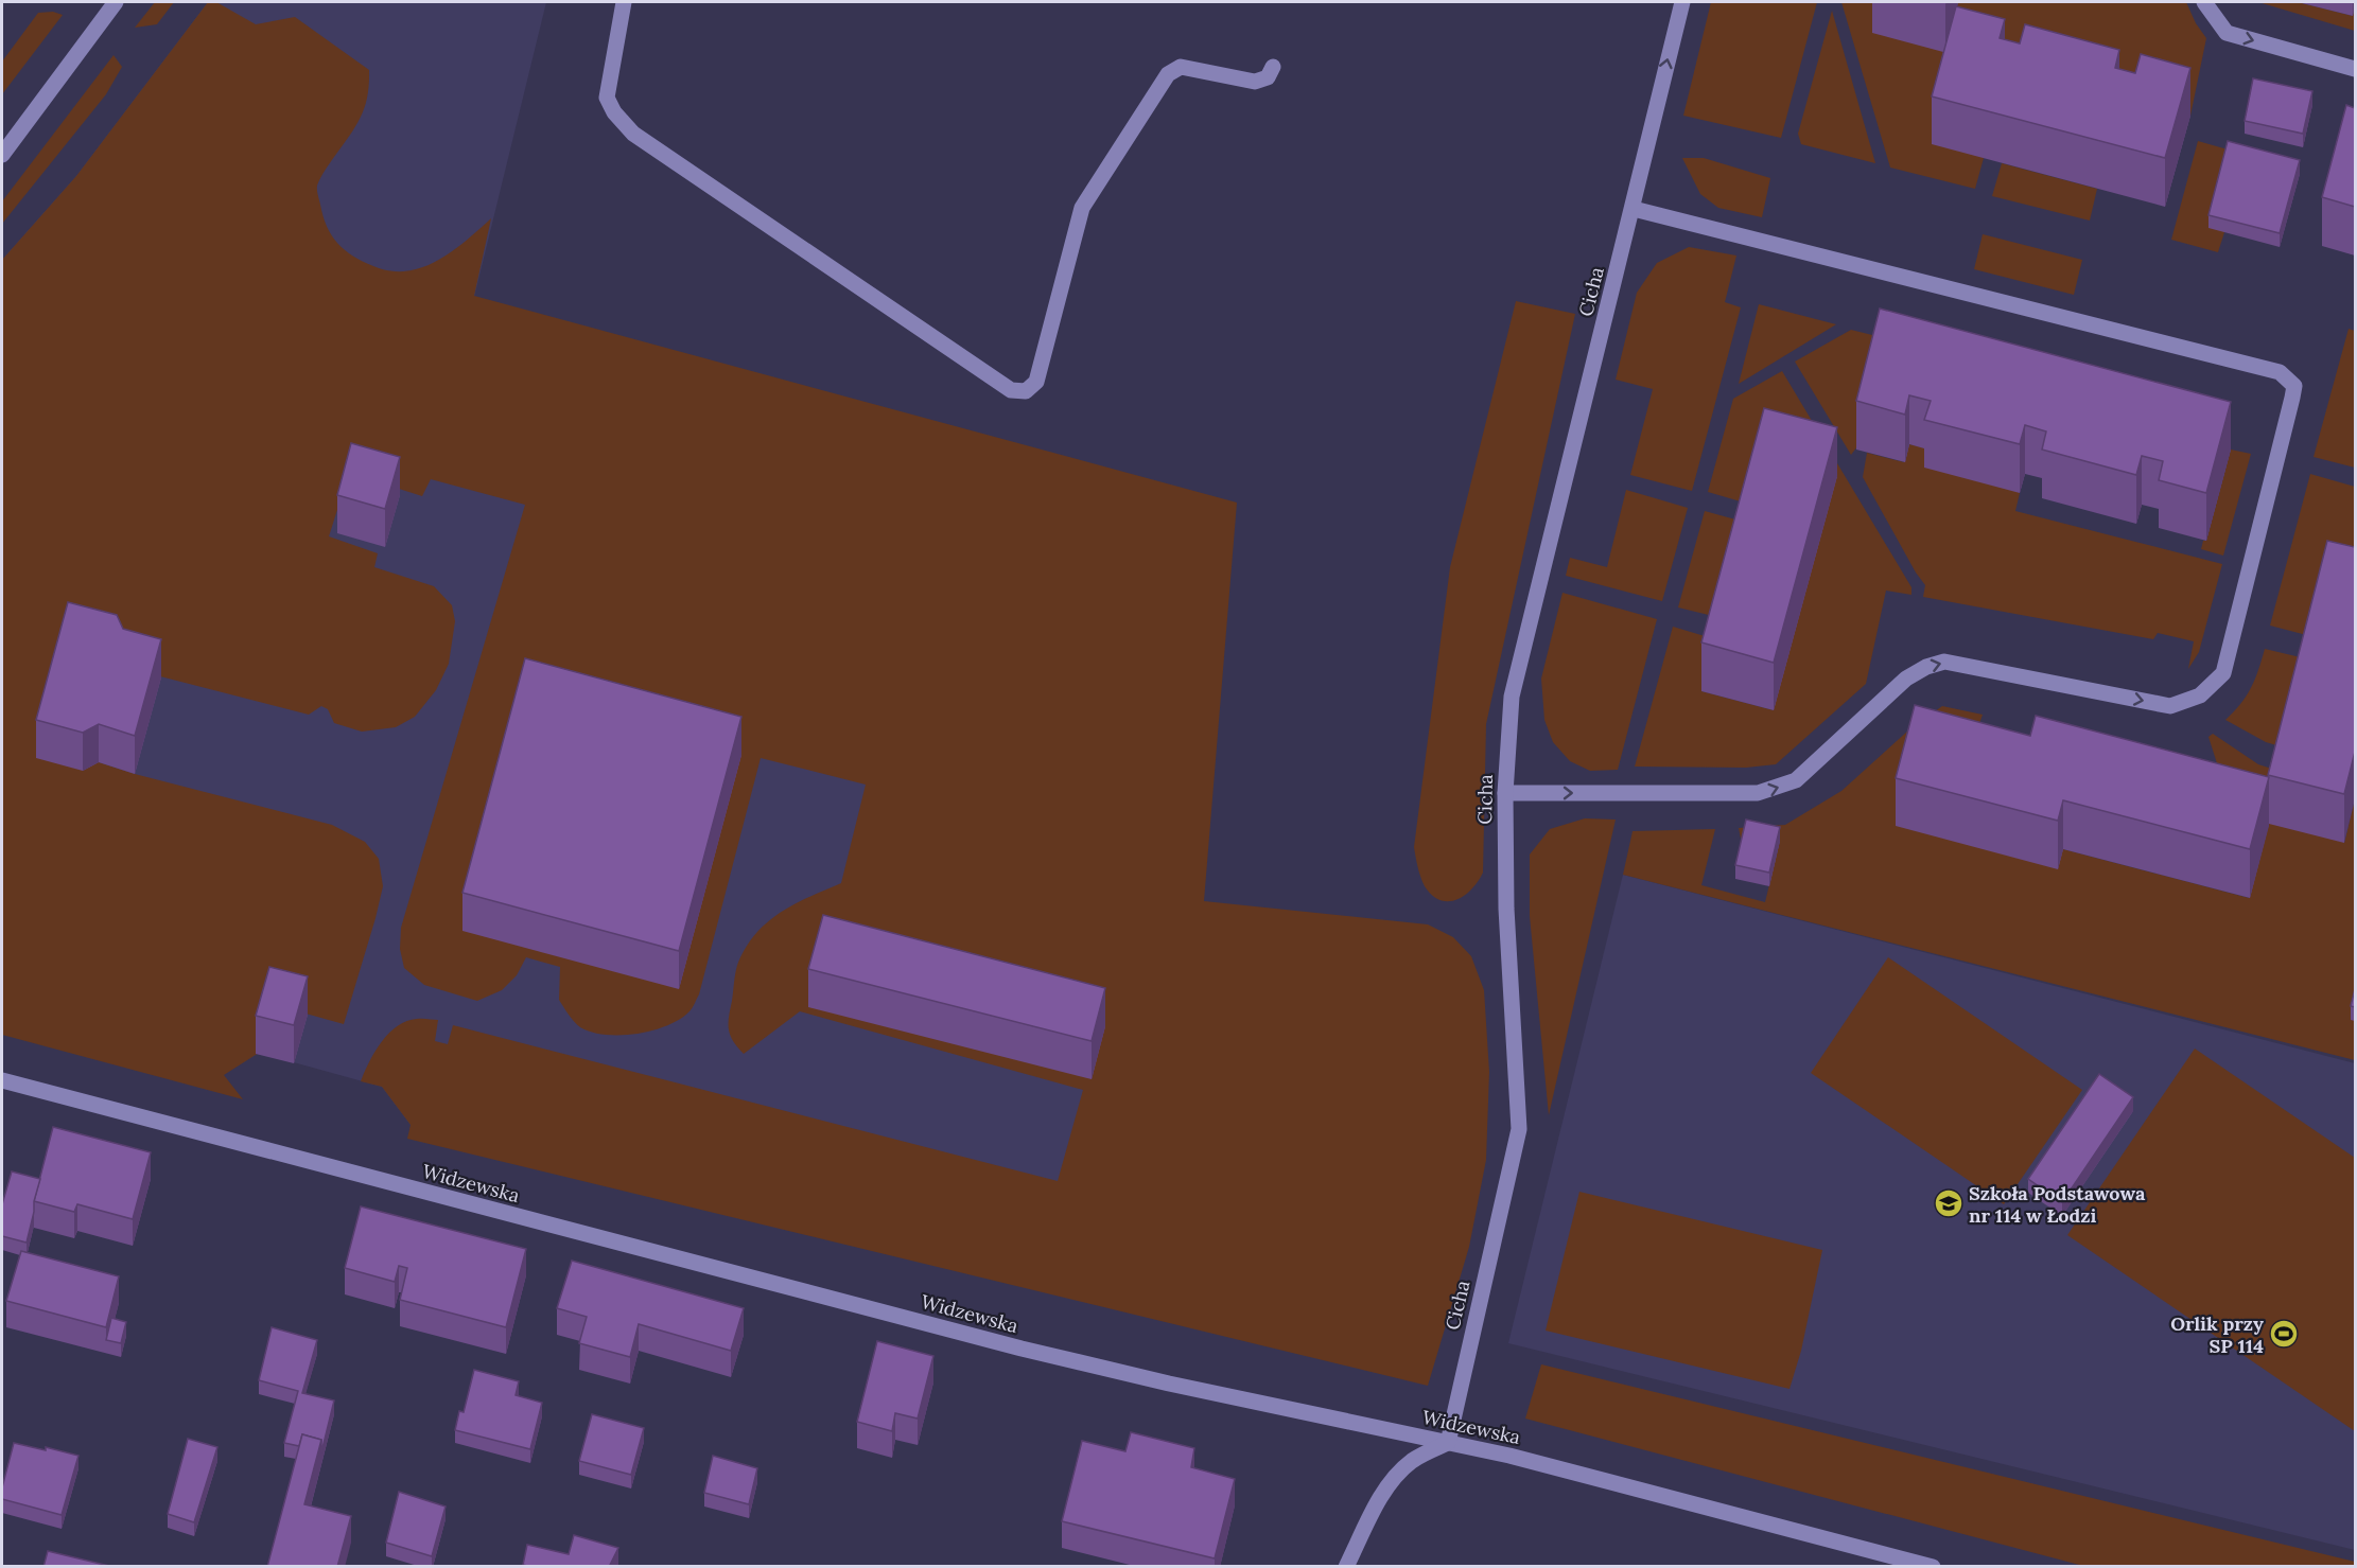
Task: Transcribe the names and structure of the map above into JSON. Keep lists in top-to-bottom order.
{
  "streets": {
    "street": ["Cicha", "Widzewska"]
  },
  "crossings": [
    ["Cicha", "Widzewska"]
  ],
  "places": {
    "school or university": ["Szkoła Podstawowa nr 114 w Łodzi"],
    "sports": ["Orlik przy SP 114"]
  }
}
